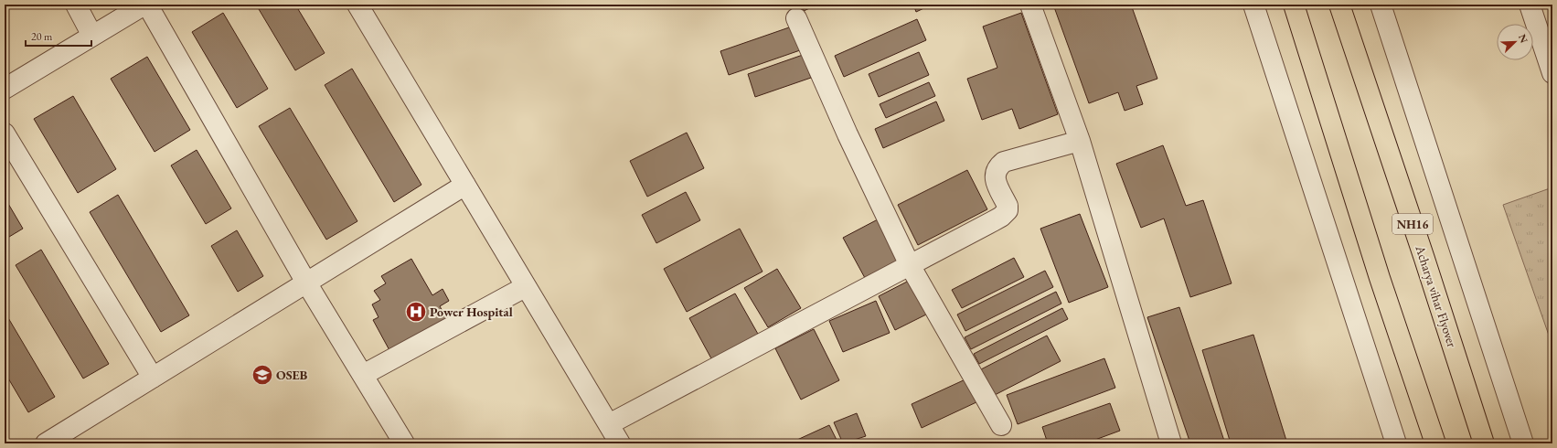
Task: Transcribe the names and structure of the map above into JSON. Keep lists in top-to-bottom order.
{
  "streets": {
    "highway": ["NH16", "Acharya vihar Flyover"]
  },
  "places": {
    "hospital": ["Power Hospital"],
    "school or university": ["OSEB"]
  },
  "scale_bar": "20 m",
  "north": "top right"
}
